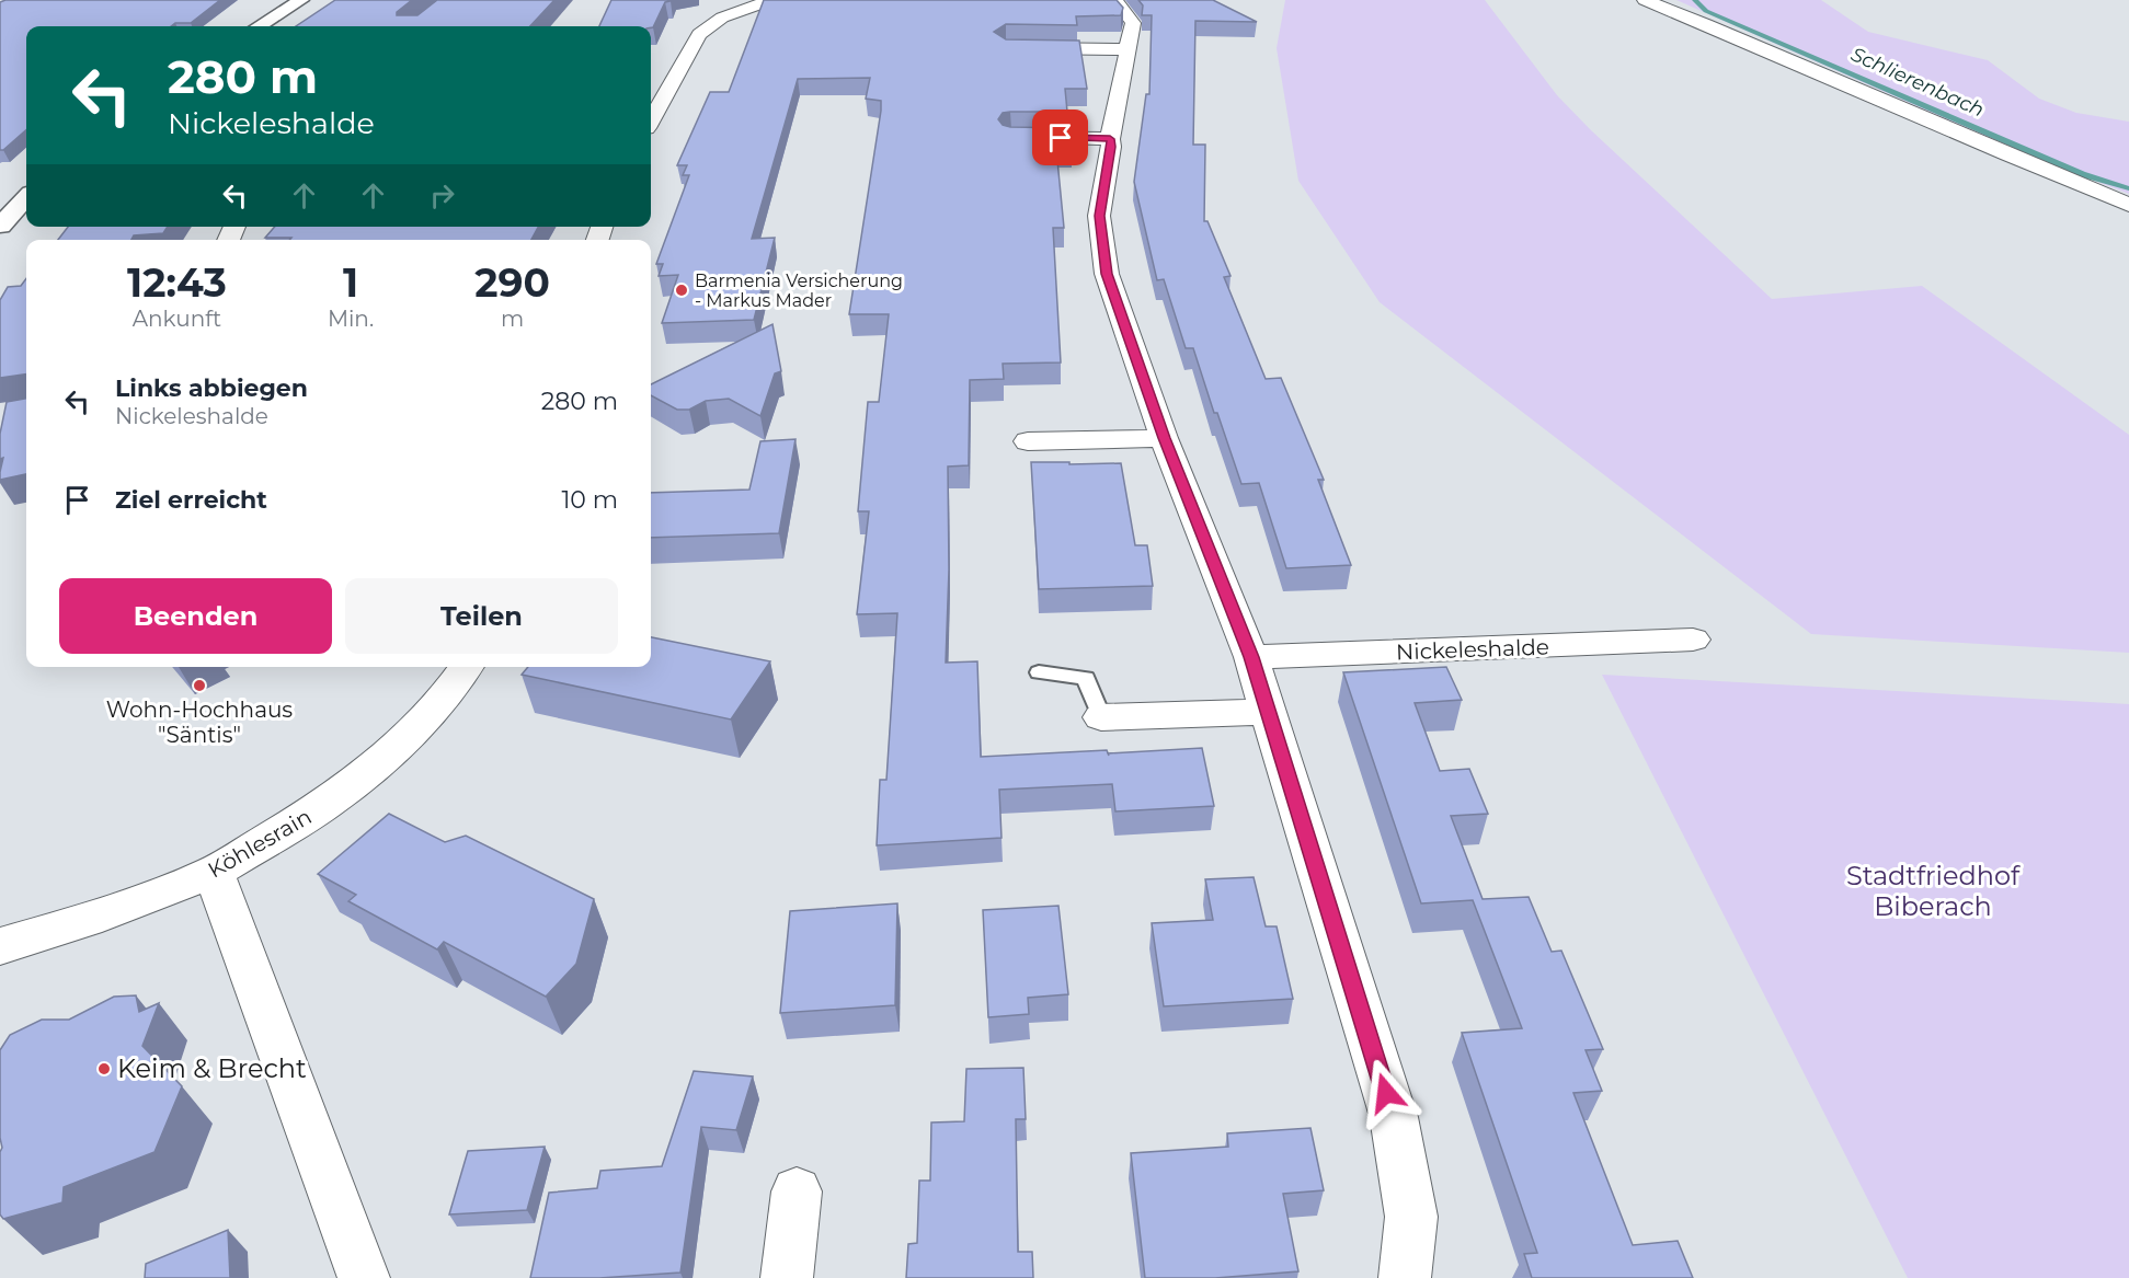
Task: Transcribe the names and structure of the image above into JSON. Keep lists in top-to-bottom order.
{
  "streets": {
    "street": ["Nickeleshalde", "Köhlesrain"]
  },
  "water": ["Schlierenbach"],
  "parks": ["Stadtfriedhof Biberach"],
  "places": ["Barmenia Versicherung - Markus Mader", "Wohn-Hochhaus \"Säntis\"", "Keim & Brecht"],
  "page": {
    "turn": ["280 m", "Nickeleshalde"],
    "eta": [
      "12:43",
      "Ankunft",
      "1",
      "Min.",
      "290",
      "m"
    ],
    "list": [
      {
        "name": "Links abbiegen",
        "note": "Nickeleshalde",
        "value": "280 m"
      },
      {
        "name": "Ziel erreicht",
        "value": "10 m"
      }
    ],
    "buttons": ["Beenden", "Teilen"]
  }
}
